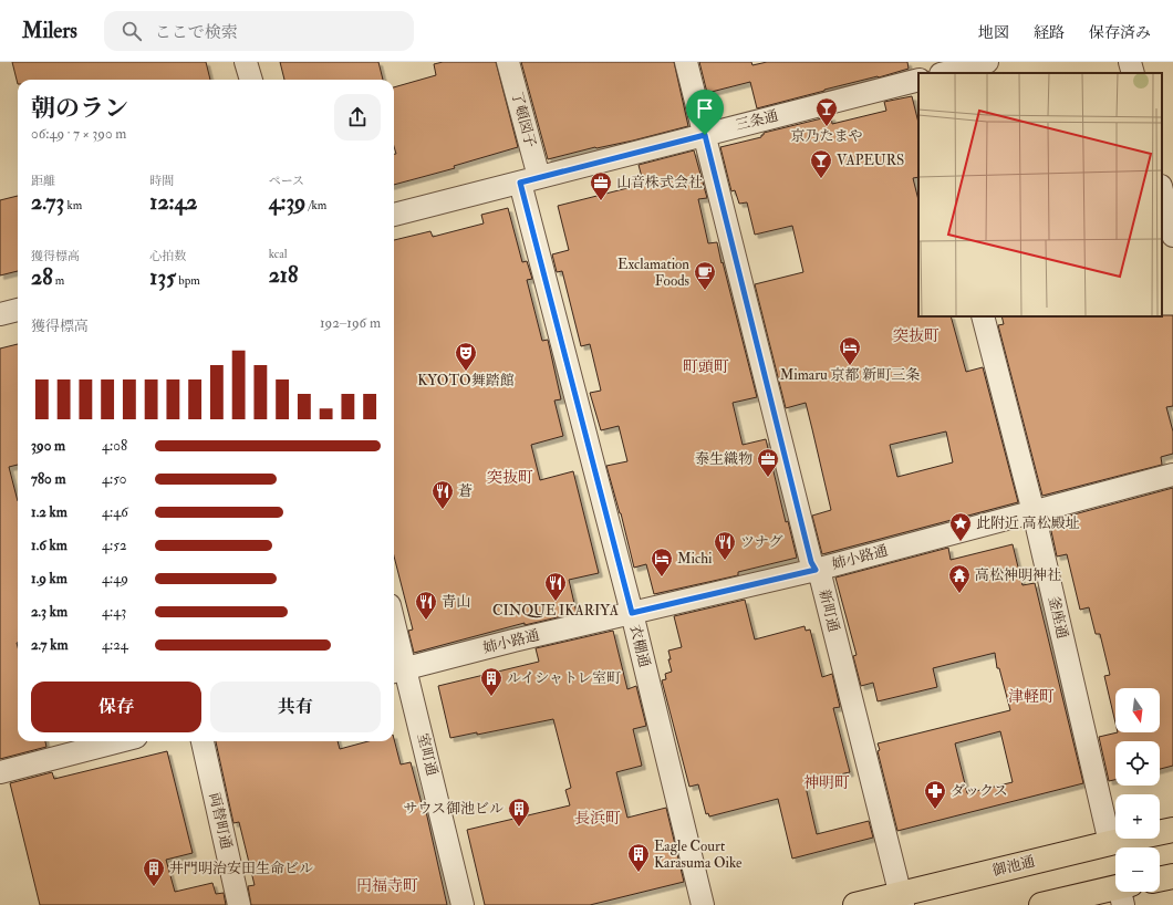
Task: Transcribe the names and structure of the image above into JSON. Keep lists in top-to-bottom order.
{
  "streets": {
    "main road": ["御池通"],
    "street": [
      "了頓図子",
      "三条通",
      "姉小路通",
      "新町通",
      "釜座通",
      "衣棚通",
      "室町通",
      "両替町通"
    ]
  },
  "crossings": [
    ["了頓図子", "三条通"],
    ["了頓図子", "衣棚通"],
    ["三条通", "新町通"],
    ["三条通", "衣棚通"],
    ["姉小路通", "新町通"],
    ["姉小路通", "釜座通"],
    ["姉小路通", "衣棚通"],
    ["姉小路通", "室町通"],
    ["新町通", "御池通"],
    ["釜座通", "御池通"]
  ],
  "districts": [
    "突抜町",
    "町頭町",
    "突抜町",
    "津軽町",
    "神明町",
    "長浜町",
    "円福寺町"
  ],
  "places": {
    "bar": ["京乃たまや", "VAPEURS"],
    "office": ["山音株式会社", "泰生織物"],
    "cafe": ["Exclamation Foods"],
    "hotel": ["Mimaru 京都 新町三条", "Michi"],
    "theatre": ["KYOTO舞踏館"],
    "restaurant": [
      "蒼",
      "ツナグ",
      "CINQUE IKARIYA",
      "青山"
    ],
    "place": ["此附近 高松殿址"],
    "temple": ["高松神明神社"],
    "building": [
      "ルイシャトレ室町",
      "サウス御池ビル",
      "Eagle Court Karasuma Oike",
      "井門明治安田生命ビル"
    ],
    "pharmacy": ["ダックス"]
  },
  "north": "bottom",
  "page": {
    "header": "Milers",
    "search": "ここで検索",
    "nav": ["地図", "経路", "保存済み"],
    "heading": ["朝のラン", "06:49 · 7 × 390 m"],
    "stats": [
      ["距離", "2.73 km"],
      ["時間", "12:42"],
      ["ペース", "4:39 /km"],
      ["獲得標高", "28 m"],
      ["心拍数", "135 bpm"],
      ["kcal", "218"]
    ],
    "chart": ["獲得標高", "192–196 m"],
    "list": [
      {
        "name": "390 m",
        "note": "4:08"
      },
      {
        "name": "780 m",
        "note": "4:50"
      },
      {
        "name": "1.2 km",
        "note": "4:46"
      },
      {
        "name": "1.6 km",
        "note": "4:52"
      },
      {
        "name": "1.9 km",
        "note": "4:49"
      },
      {
        "name": "2.3 km",
        "note": "4:43"
      },
      {
        "name": "2.7 km",
        "note": "4:24"
      }
    ],
    "buttons": ["保存", "共有"],
    "map_buttons": ["+", "−"]
  }
}
